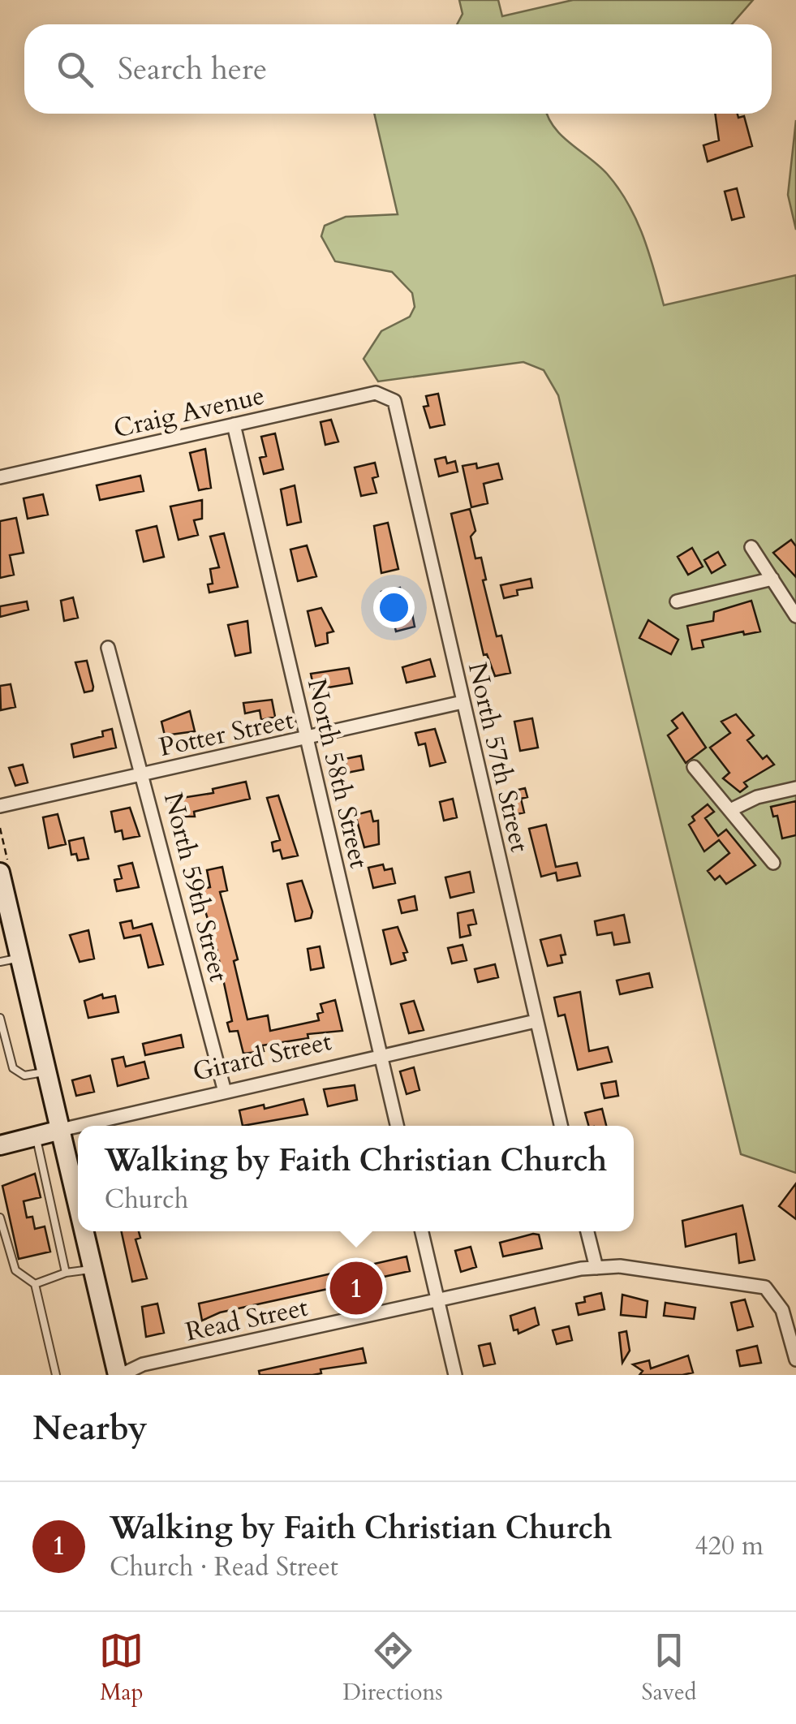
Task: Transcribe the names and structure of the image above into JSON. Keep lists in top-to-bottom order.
{
  "streets": {
    "main road": ["Girard Street"],
    "street": [
      "Craig Avenue",
      "Potter Street",
      "North 57th Street",
      "North 58th Street",
      "North 59th Street",
      "Read Street"
    ]
  },
  "crossings": [
    ["Craig Avenue", "North 57th Street"],
    ["Craig Avenue", "North 58th Street"],
    ["Potter Street", "North 57th Street"],
    ["Potter Street", "North 58th Street"],
    ["Potter Street", "North 59th Street"],
    ["North 57th Street", "Girard Street"],
    ["North 58th Street", "Girard Street"],
    ["North 59th Street", "Girard Street"]
  ],
  "page": {
    "search": "Search here",
    "popup": ["Walking by Faith Christian Church", "Church"],
    "pins": "1",
    "heading": "Nearby",
    "list": [
      {
        "mark": "1",
        "name": "Walking by Faith Christian Church",
        "note": "Church · Read Street",
        "value": "420 m"
      }
    ],
    "nav": ["Map", "Directions", "Saved"]
  }
}
